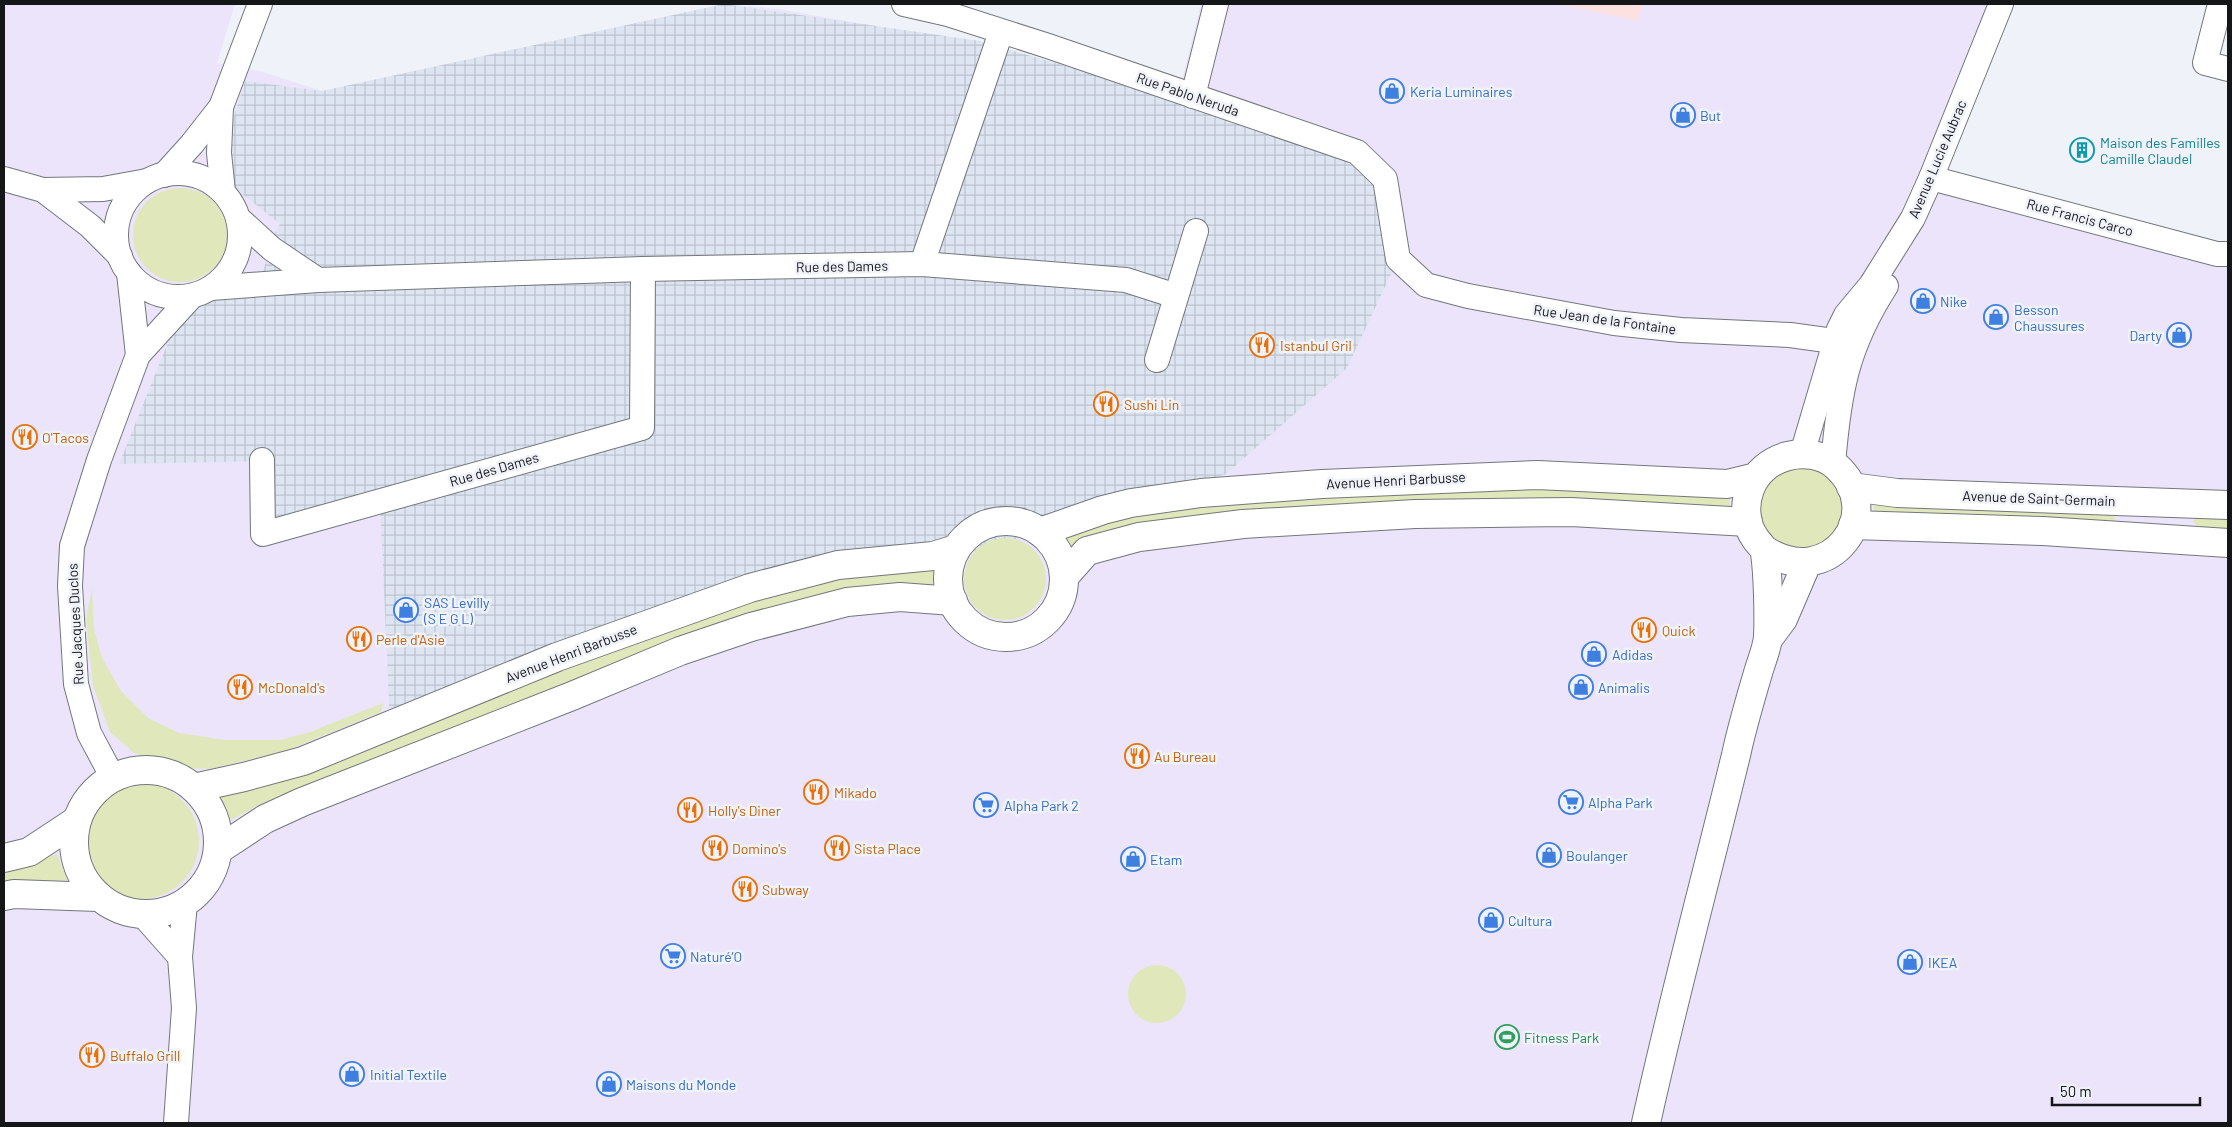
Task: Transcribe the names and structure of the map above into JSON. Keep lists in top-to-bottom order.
{
  "streets": {
    "main road": ["Avenue Henri Barbusse", "Avenue de Saint-Germain"],
    "street": [
      "Rue Pablo Neruda",
      "Avenue Lucie Aubrac",
      "Rue Francis Carco",
      "Rue des Dames",
      "Rue Jean de la Fontaine",
      "Rue Jacques Duclos"
    ]
  },
  "crossings": [
    ["Rue Pablo Neruda", "Rue Jean de la Fontaine"],
    ["Avenue Lucie Aubrac", "Rue Francis Carco"],
    ["Avenue Lucie Aubrac", "Rue Jean de la Fontaine"],
    ["Avenue Lucie Aubrac", "Avenue Henri Barbusse"],
    ["Avenue Lucie Aubrac", "Avenue de Saint-Germain"],
    ["Rue des Dames", "Rue Jacques Duclos"],
    ["Avenue Henri Barbusse", "Avenue de Saint-Germain"],
    ["Avenue Henri Barbusse", "Rue Jacques Duclos"]
  ],
  "places": {
    "shop": [
      "Keria Luminaires",
      "But",
      "Nike",
      "Besson Chaussures",
      "Darty",
      "SAS Levilly (S E G L)",
      "Adidas",
      "Animalis",
      "Boulanger",
      "Etam",
      "Cultura",
      "IKEA",
      "Initial Textile",
      "Maisons du Monde"
    ],
    "building": ["Maison des Familles Camille Claudel"],
    "restaurant": [
      "Istanbul Gril",
      "Sushi Lin",
      "O'Tacos",
      "Quick",
      "Perle d'Asie",
      "McDonald's",
      "Au Bureau",
      "Mikado",
      "Holly's Diner",
      "Domino's",
      "Sista Place",
      "Subway",
      "Buffalo Grill"
    ],
    "supermarket": ["Alpha Park", "Alpha Park 2", "Naturé’O"],
    "sports": ["Fitness Park"]
  },
  "scale_bar": "50 m"
}
